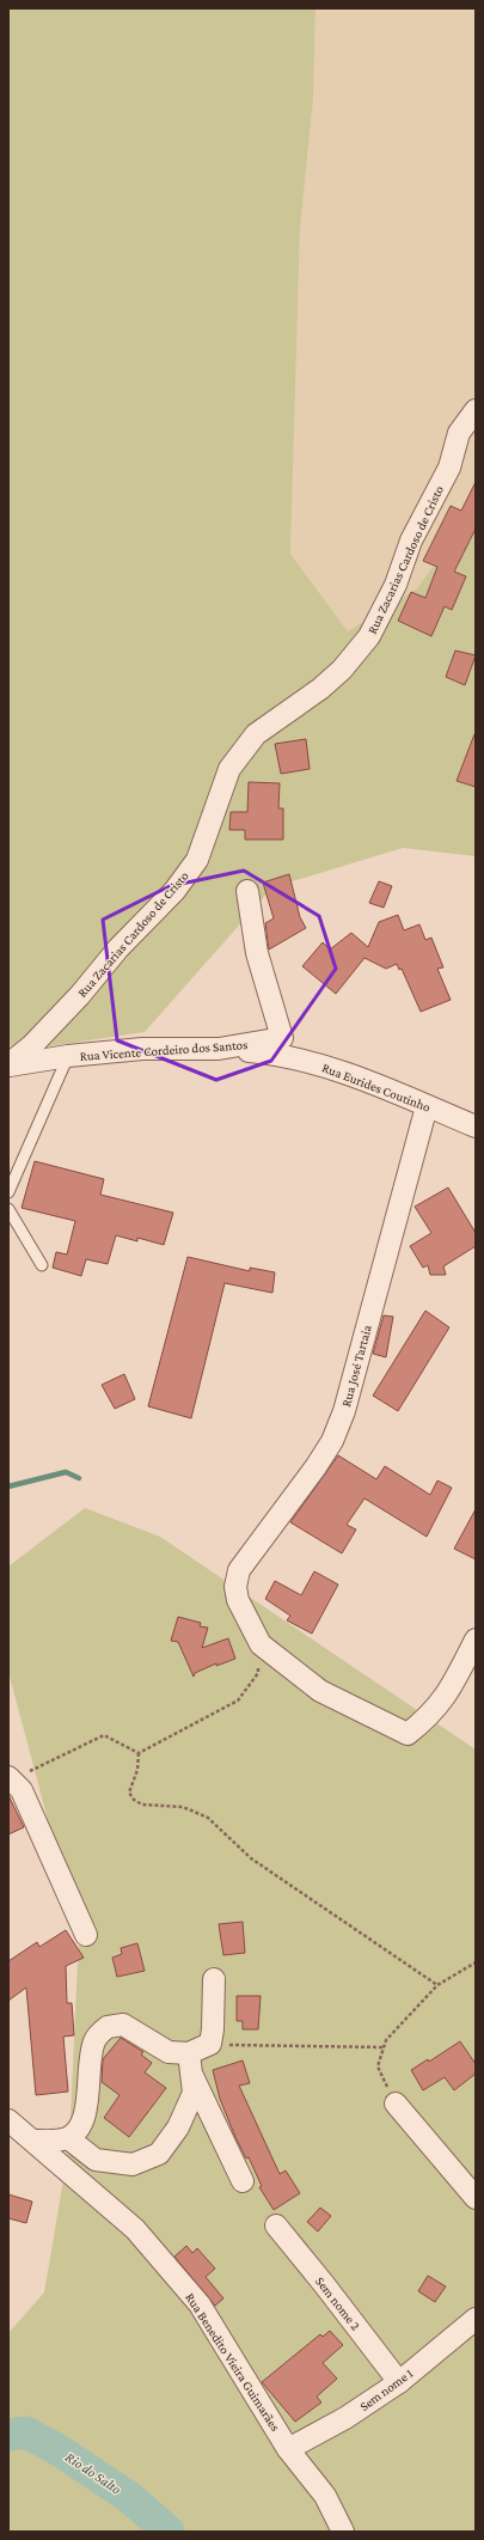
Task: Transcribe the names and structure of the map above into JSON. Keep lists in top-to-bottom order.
{
  "streets": {
    "street": [
      "Rua Zacarias Cardoso de Cristo",
      "Rua Vicente Cordeiro dos Santos",
      "Rua Eurides Coutinho",
      "Rua José Tartaia",
      "Sem nome 2",
      "Rua Benedito Vieira Guimarães",
      "Sem nome 1"
    ]
  },
  "crossings": [
    ["Rua Zacarias Cardoso de Cristo", "Rua Vicente Cordeiro dos Santos"],
    ["Rua Vicente Cordeiro dos Santos", "Rua Eurides Coutinho"],
    ["Rua Eurides Coutinho", "Rua José Tartaia"],
    ["Sem nome 2", "Sem nome 1"],
    ["Rua Benedito Vieira Guimarães", "Sem nome 1"]
  ],
  "water": ["Rio do Salto"]
}
